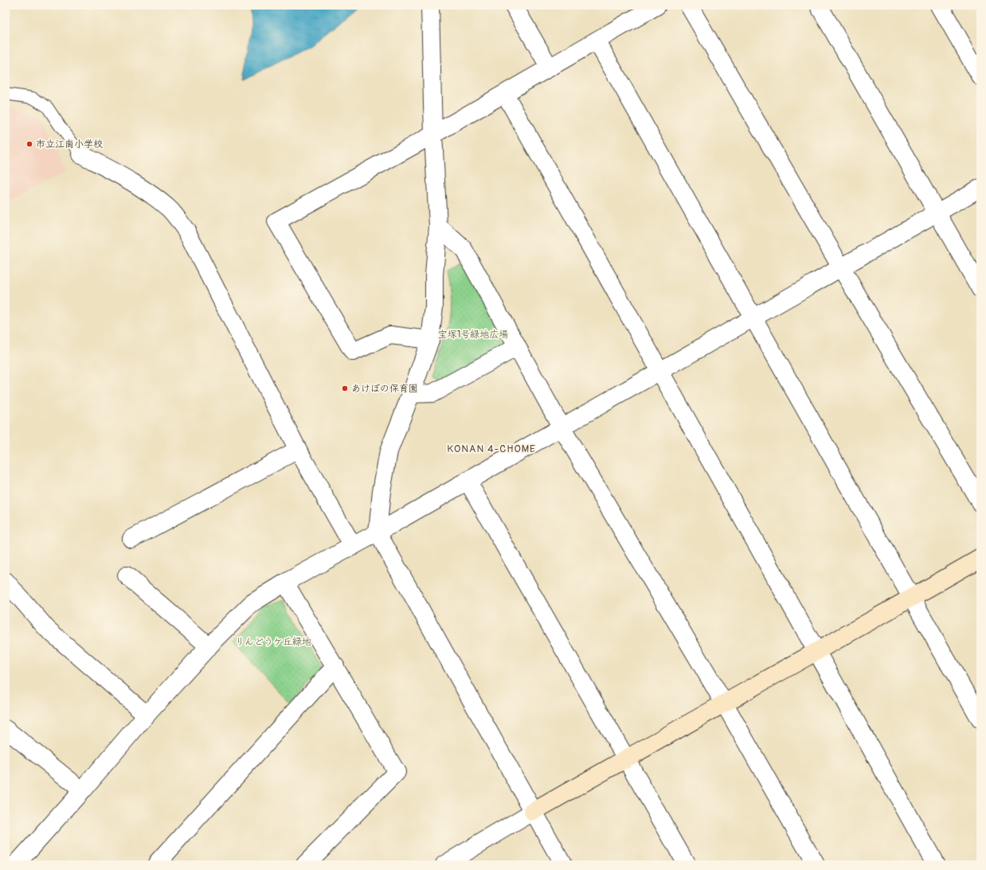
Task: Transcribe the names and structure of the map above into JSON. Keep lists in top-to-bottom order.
{
  "districts": ["KONAN 4-CHOME"],
  "parks": ["宝塚1号緑地広場", "りんどうケ丘緑地"],
  "places": ["市立江南小学校", "あけぼの保育園"]
}
